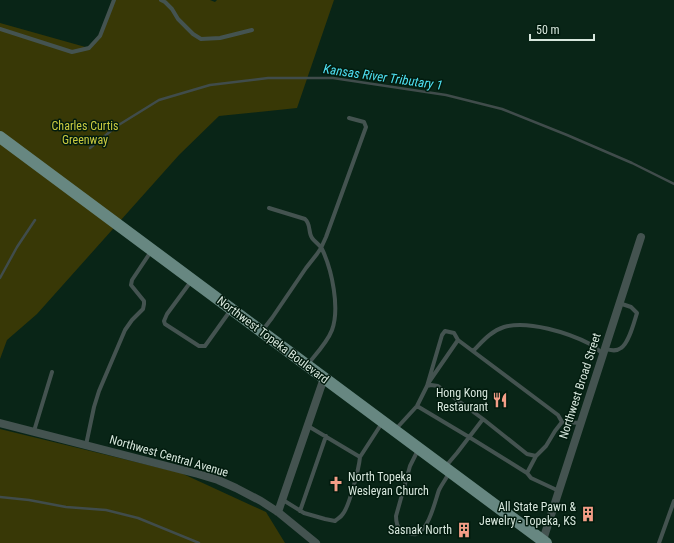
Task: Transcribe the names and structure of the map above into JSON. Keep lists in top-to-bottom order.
{
  "streets": {
    "main road": ["Northwest Topeka Boulevard"],
    "street": ["Northwest Broad Street", "Northwest Central Avenue"]
  },
  "crossings": [
    ["Northwest Topeka Boulevard", "Northwest Broad Street"]
  ],
  "water": ["Kansas River Tributary 1"],
  "parks": ["Charles Curtis Greenway"],
  "places": {
    "restaurant": ["Hong Kong Restaurant"],
    "church": ["North Topeka Wesleyan Church"],
    "building": ["All State Pawn & Jewelry - Topeka, KS", "Sasnak North"]
  },
  "scale_bar": "50 m"
}
